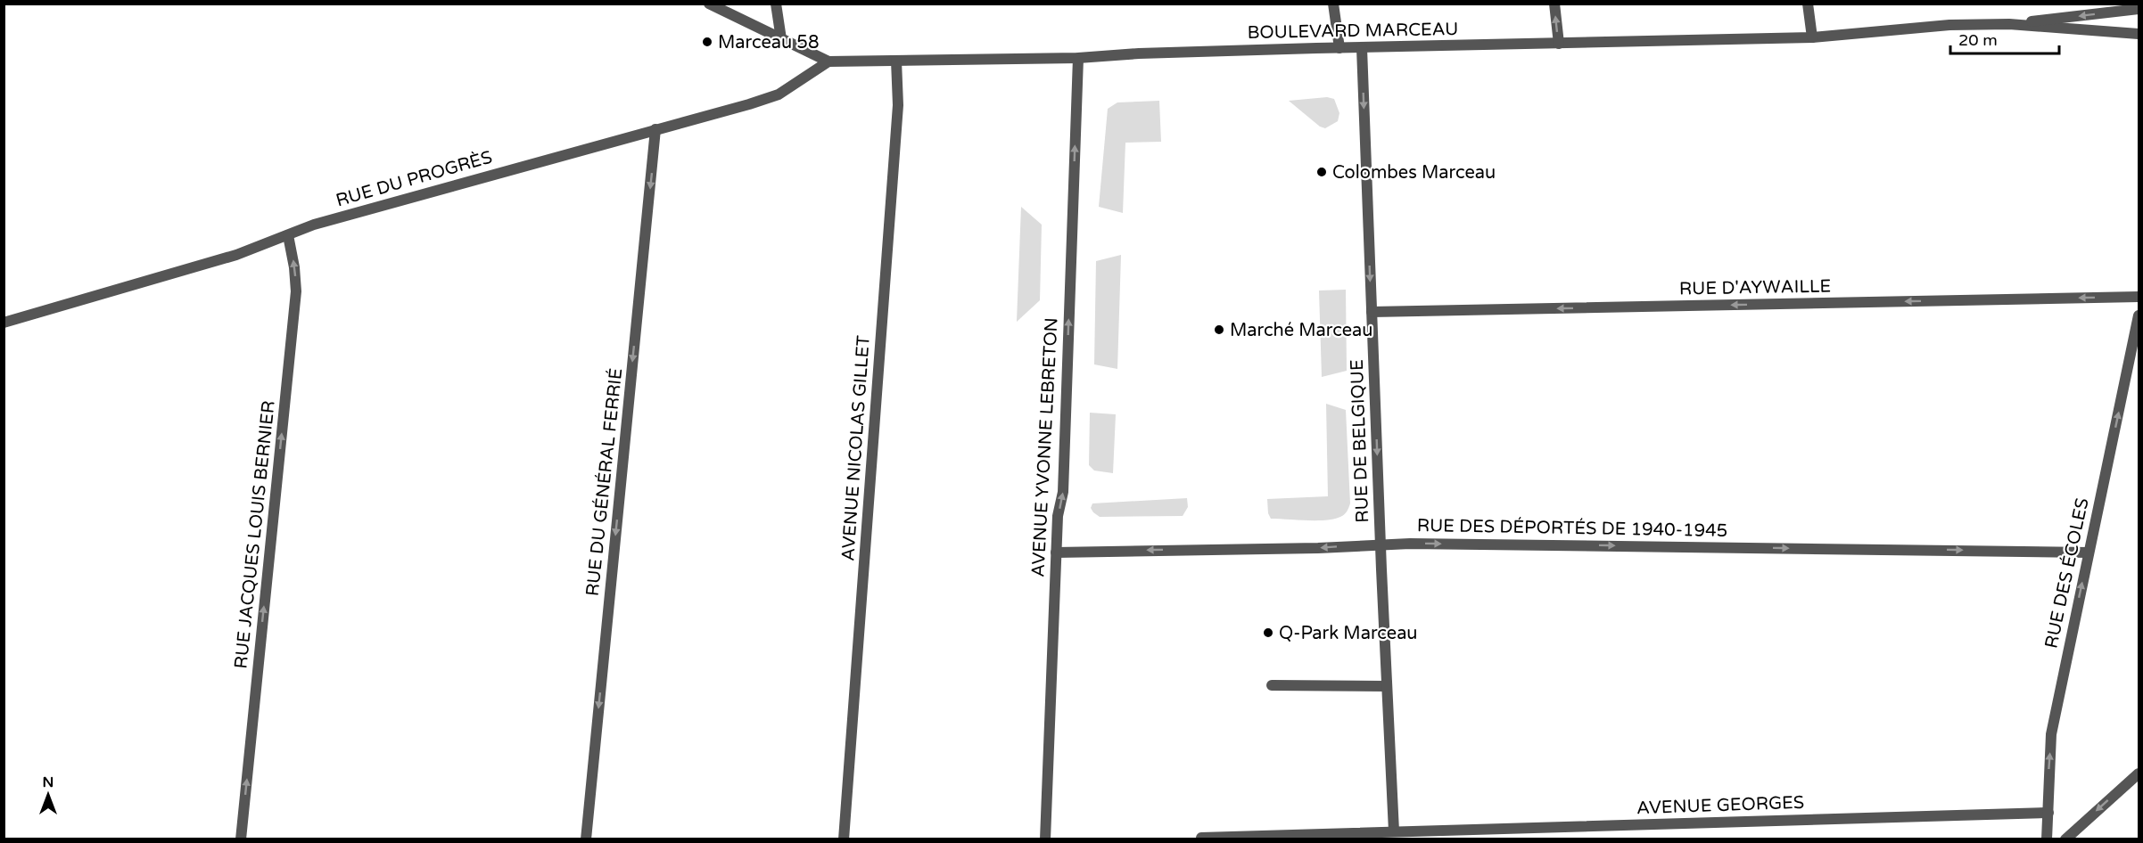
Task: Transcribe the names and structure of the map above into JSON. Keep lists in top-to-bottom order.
{
  "streets": {
    "street": [
      "BOULEVARD MARCEAU",
      "RUE DU PROGRÈS",
      "RUE D'AYWAILLE",
      "RUE DE BELGIQUE",
      "AVENUE YVONNE LEBRETON",
      "AVENUE NICOLAS GILLET",
      "RUE DU GÉNÉRAL FERRIÉ",
      "RUE DES DÉPORTÉS DE 1940-1945",
      "RUE JACQUES LOUIS BERNIER",
      "RUE DES ÉCOLES",
      "AVENUE GEORGES"
    ]
  },
  "crossings": [
    ["BOULEVARD MARCEAU", "RUE DU PROGRÈS"],
    ["BOULEVARD MARCEAU", "RUE DE BELGIQUE"],
    ["BOULEVARD MARCEAU", "AVENUE YVONNE LEBRETON"],
    ["BOULEVARD MARCEAU", "AVENUE NICOLAS GILLET"],
    ["RUE DU PROGRÈS", "RUE DU GÉNÉRAL FERRIÉ"],
    ["RUE DU PROGRÈS", "RUE JACQUES LOUIS BERNIER"],
    ["RUE D'AYWAILLE", "RUE DE BELGIQUE"],
    ["RUE DE BELGIQUE", "RUE DES DÉPORTÉS DE 1940-1945"],
    ["AVENUE YVONNE LEBRETON", "RUE DES DÉPORTÉS DE 1940-1945"],
    ["RUE DES DÉPORTÉS DE 1940-1945", "RUE DES ÉCOLES"],
    ["RUE DES ÉCOLES", "AVENUE GEORGES"]
  ],
  "one_way": [
    "RUE D'AYWAILLE",
    "RUE DE BELGIQUE",
    "AVENUE YVONNE LEBRETON",
    "RUE DU GÉNÉRAL FERRIÉ",
    "RUE JACQUES LOUIS BERNIER",
    "RUE DES ÉCOLES"
  ],
  "places": [
    "Marceau 58",
    "Colombes Marceau",
    "Marché Marceau",
    "Q-Park Marceau"
  ],
  "scale_bar": "20 m",
  "north": "top"
}
